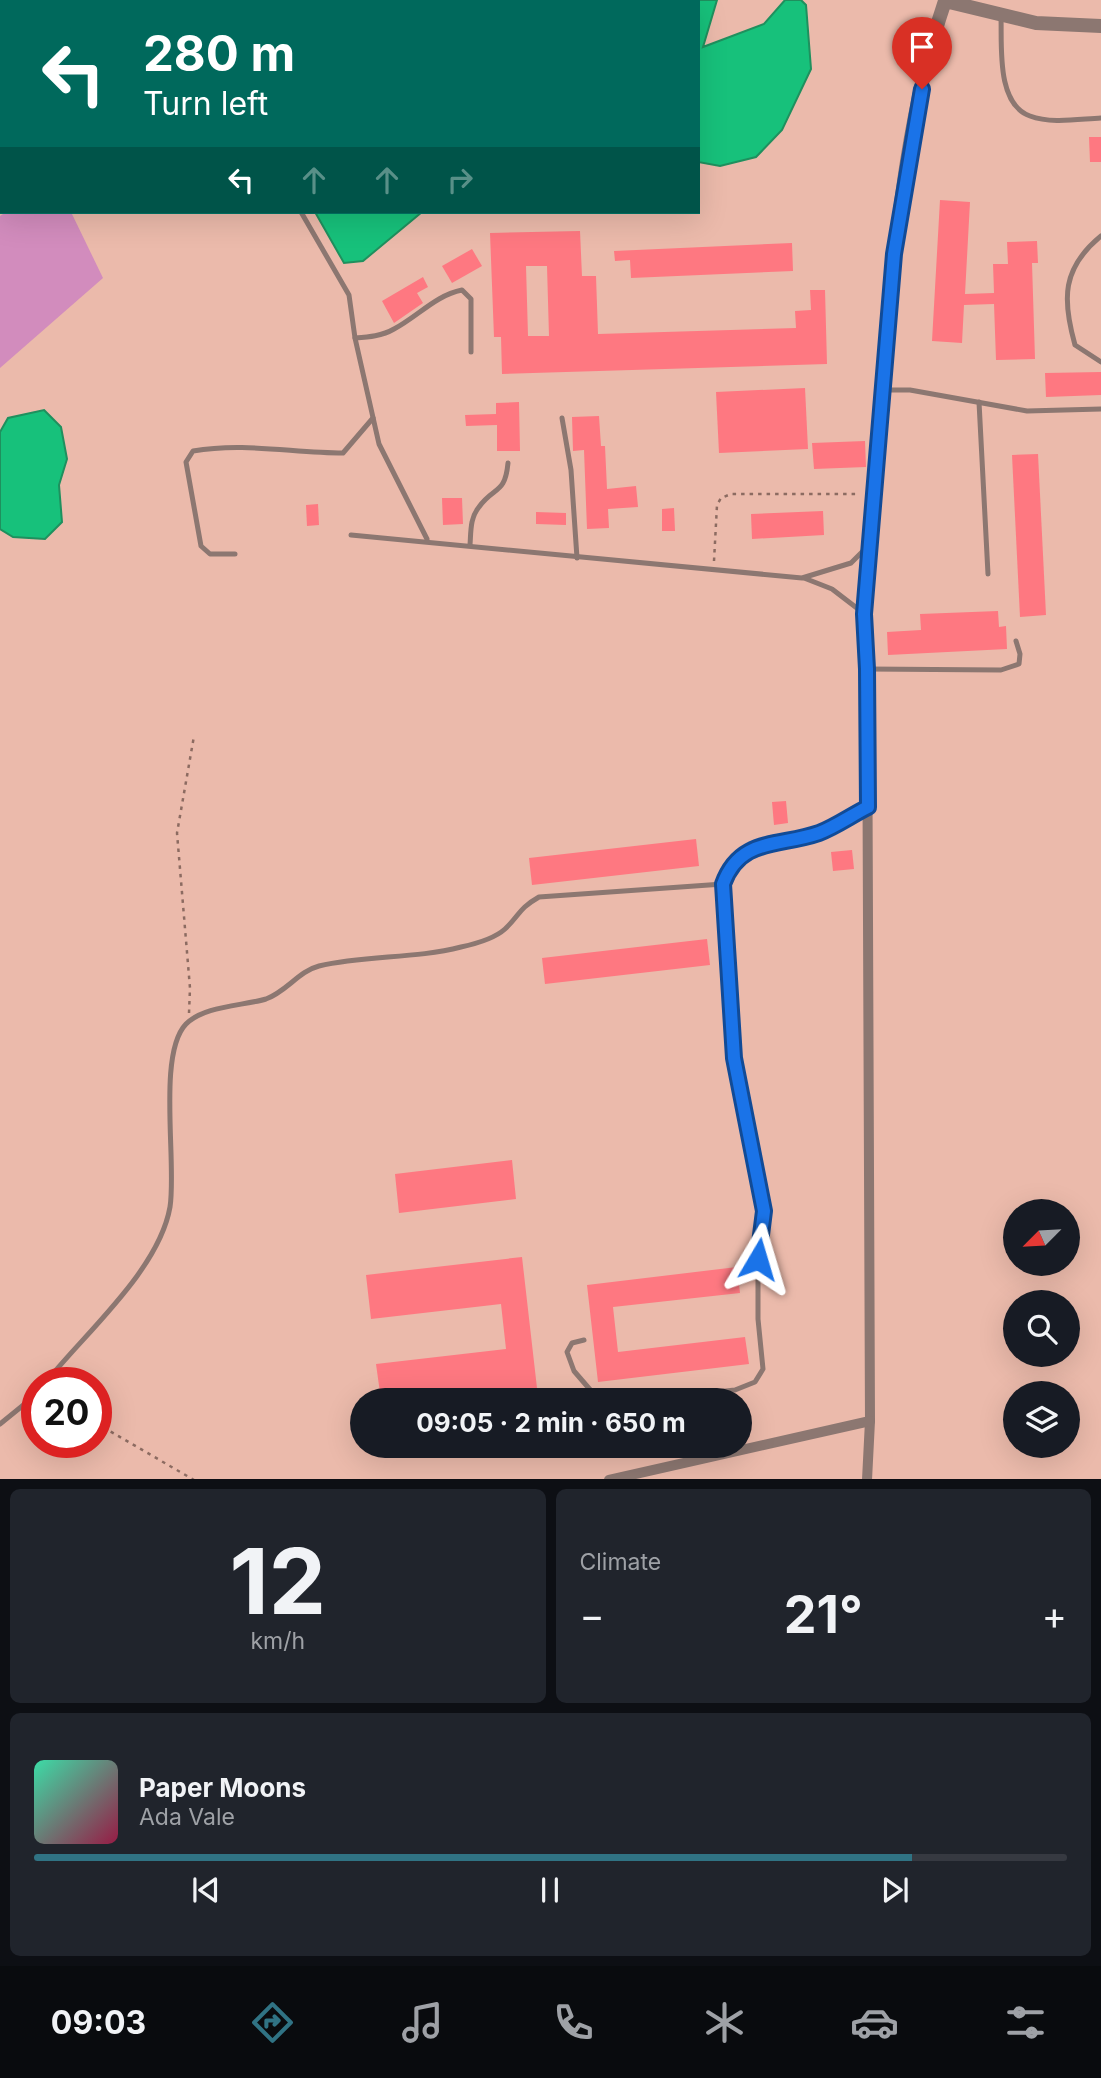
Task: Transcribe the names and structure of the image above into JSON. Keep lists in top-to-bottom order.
{
  "north": "bottom left",
  "page": {
    "turn": ["280 m", "Turn left"],
    "limit": "20",
    "trip": "09:05 · 2 min · 650 m",
    "tile": [
      ["12", "km/h"],
      "Climate"
    ],
    "heat": ["−", "21°", "+"],
    "song": ["Paper Moons", "Ada Vale"],
    "tabs": "09:03"
  }
}
